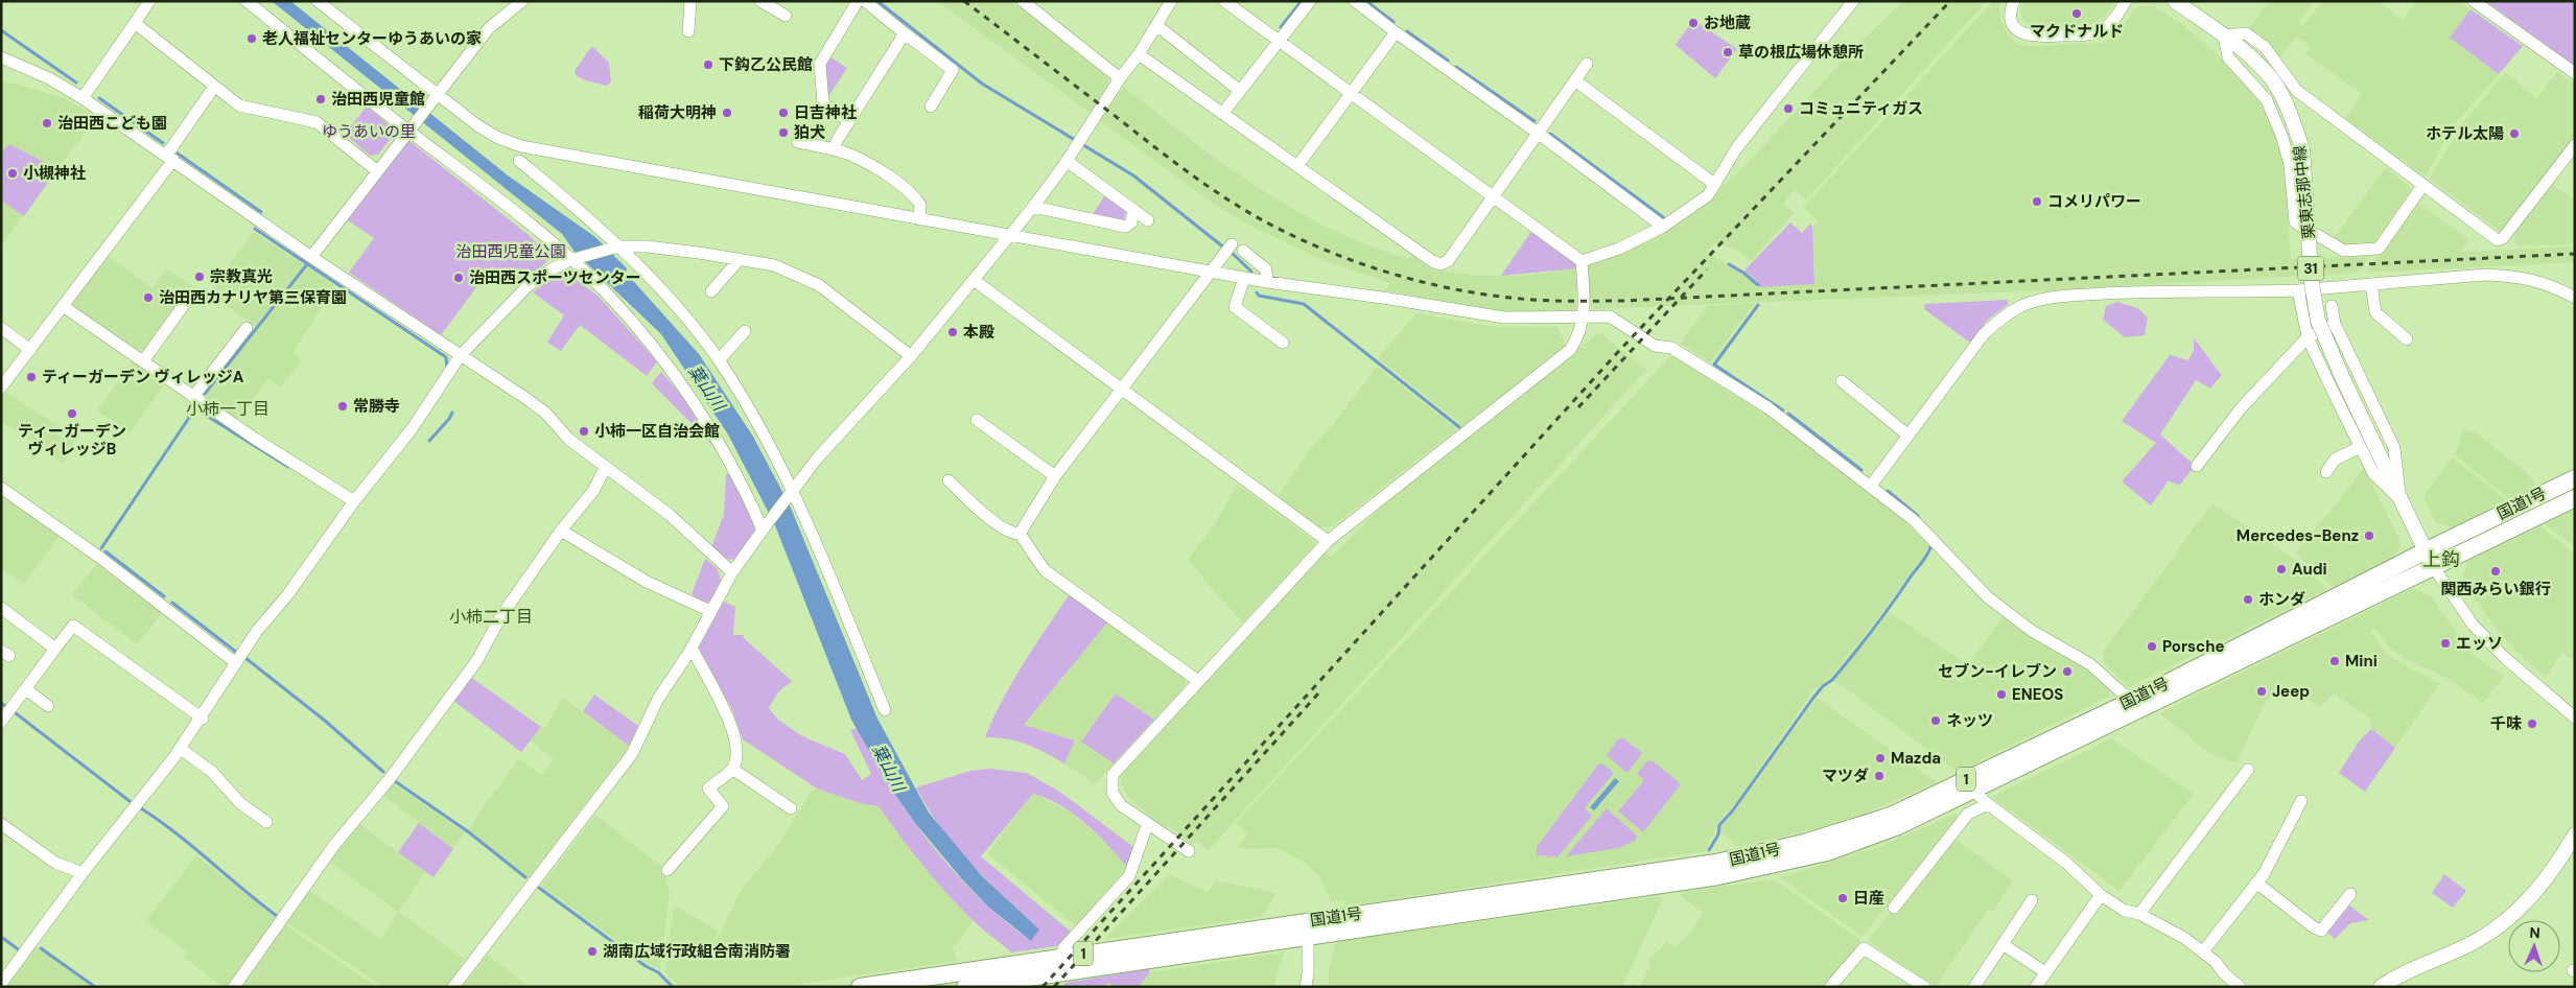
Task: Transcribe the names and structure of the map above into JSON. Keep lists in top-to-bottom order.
{
  "streets": {
    "highway": ["国道1号", "1"],
    "main road": ["栗東志那中線", "31"]
  },
  "crossings": [
    ["栗東志那中線", "国道1号"]
  ],
  "districts": ["小柿一丁目", "上鈎", "小柿二丁目"],
  "water": ["葉山川"],
  "parks": ["ゆうあいの里", "治田西児童公園"],
  "places": [
    "マクドナルド",
    "お地蔵",
    "老人福祉センターゆうあいの家",
    "草の根広場休憩所",
    "下鈎乙公民館",
    "治田西児童館",
    "コミュニティガス",
    "稲荷大明神",
    "日吉神社",
    "治田西こども園",
    "狛犬",
    "ホテル太陽",
    "小槻神社",
    "コメリパワー",
    "宗教真光",
    "治田西スポーツセンター",
    "治田西カナリヤ第三保育園",
    "本殿",
    "ティーガーデン ヴィレッジA",
    "常勝寺",
    "ティーガーデン ヴィレッジB",
    "小柿一区自治会館",
    "Mercedes-Benz",
    "Audi",
    "関西みらい銀行",
    "ホンダ",
    "エッソ",
    "Porsche",
    "Mini",
    "セブン-イレブン",
    "Jeep",
    "ENEOS",
    "ネッツ",
    "千味",
    "Mazda",
    "マツダ",
    "日産",
    "湖南広域行政組合南消防署"
  ],
  "north": "top"
}
